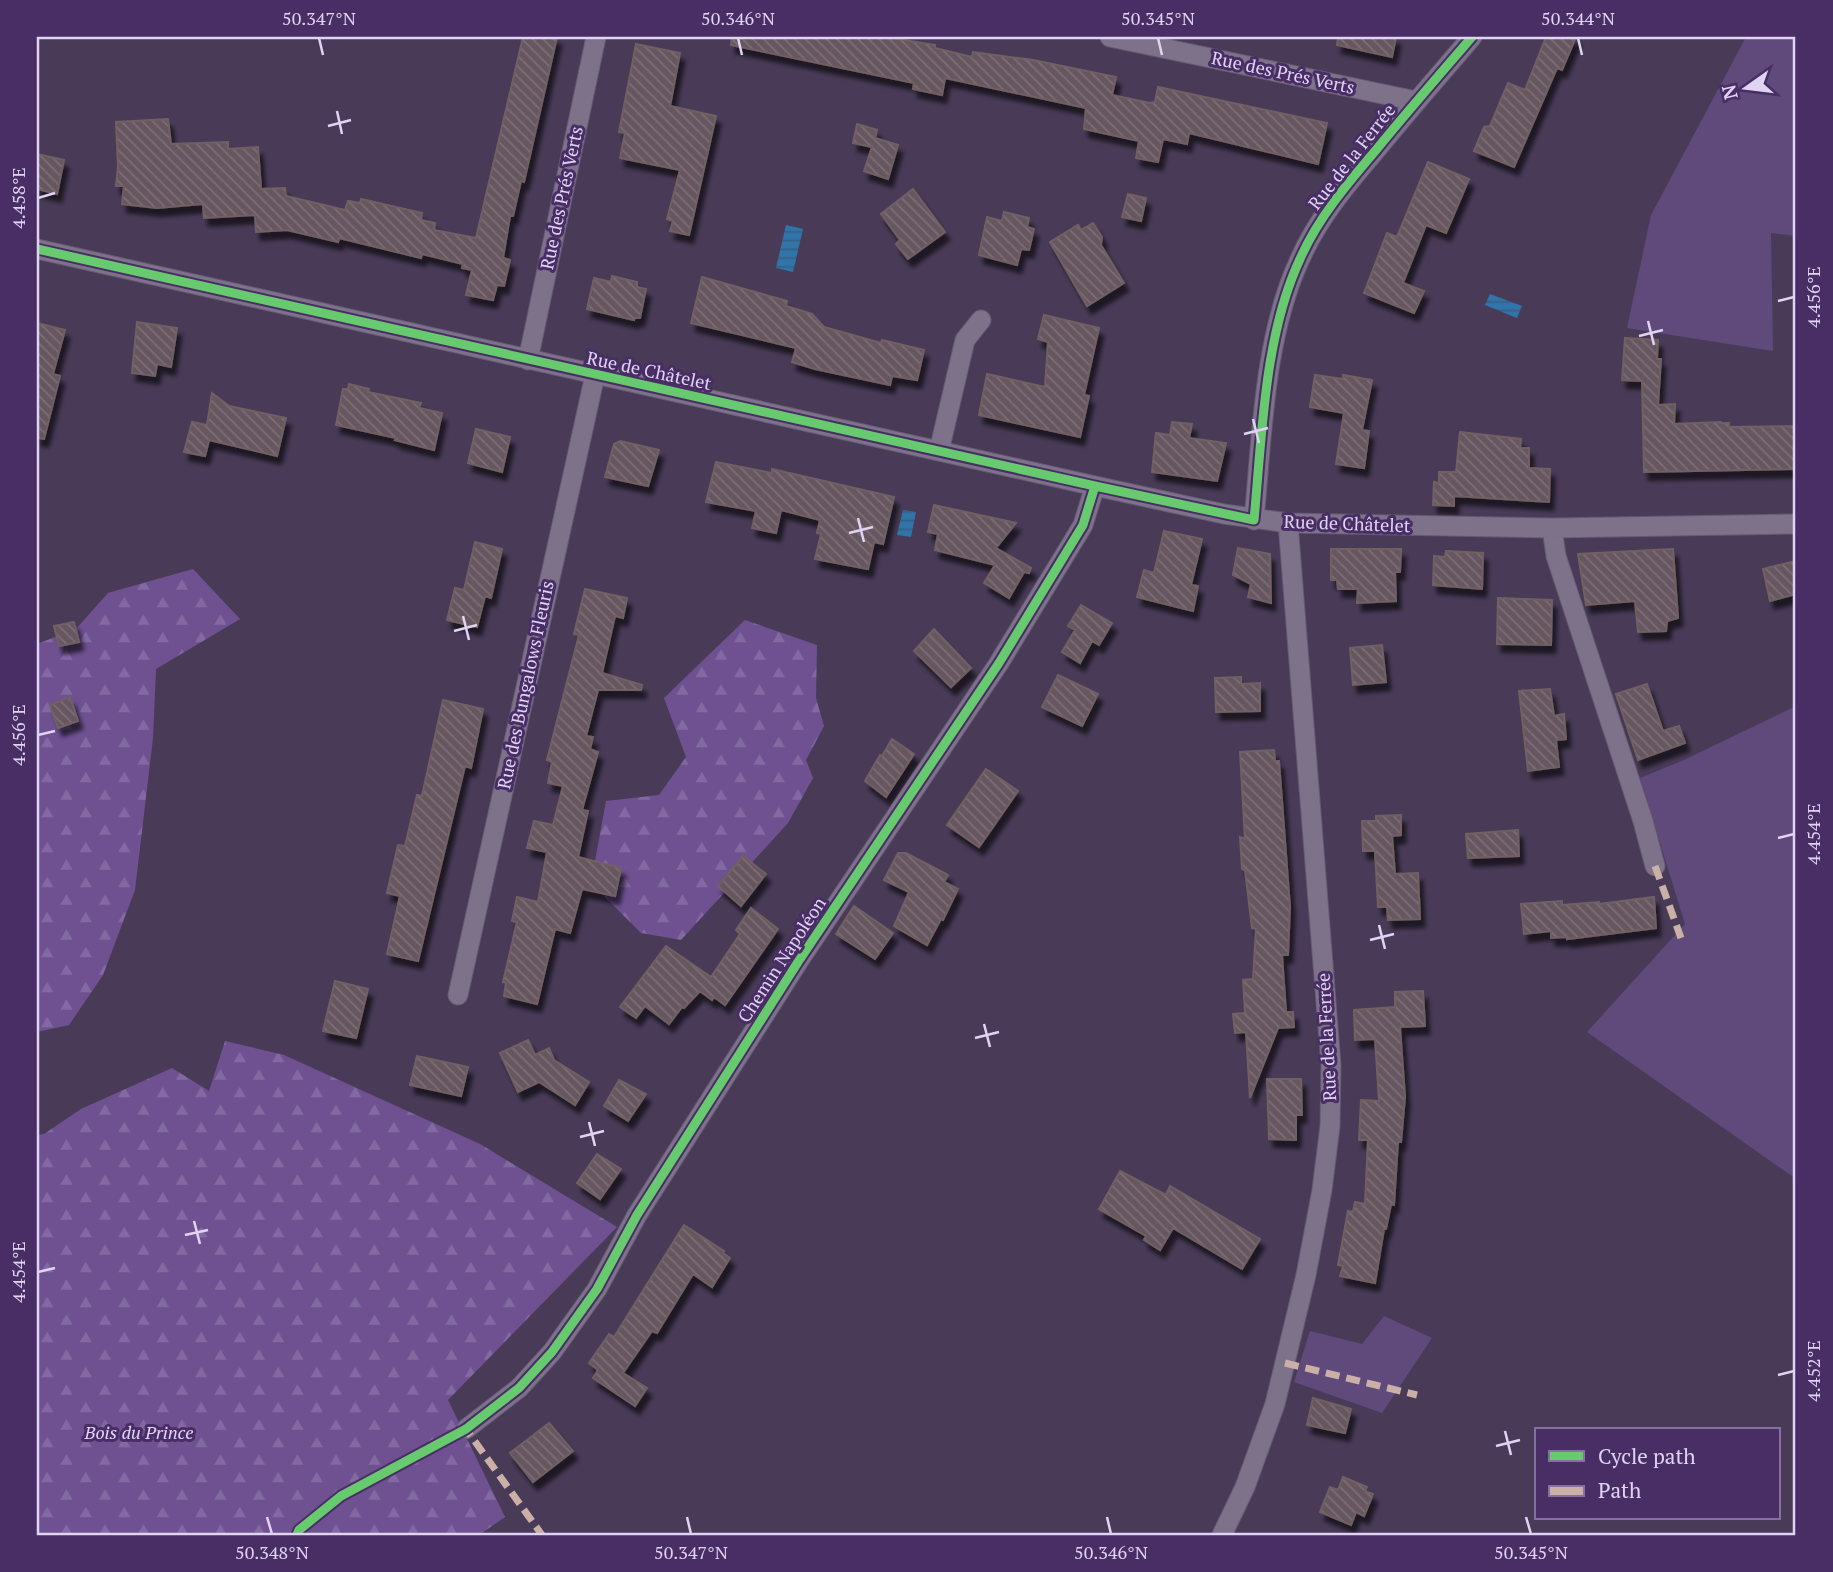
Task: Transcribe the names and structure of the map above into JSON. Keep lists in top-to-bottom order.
{
  "streets": {
    "street": [
      "Rue des Prés Verts",
      "Rue de la Ferrée",
      "Rue de Châtelet",
      "Rue des Bungalows Fleuris",
      "Chemin Napoléon"
    ]
  },
  "crossings": [
    ["Rue des Prés Verts", "Rue de la Ferrée"],
    ["Rue des Prés Verts", "Rue de Châtelet"],
    ["Rue de la Ferrée", "Rue de Châtelet"],
    ["Rue de Châtelet", "Rue des Bungalows Fleuris"],
    ["Rue de Châtelet", "Chemin Napoléon"]
  ],
  "parks": ["Bois du Prince"],
  "legend": ["Cycle path", "Path"],
  "north": "left",
  "coordinates": [
    "50.347°N",
    "50.346°N",
    "50.345°N",
    "50.344°N",
    "4.458°E",
    "4.456°E",
    "4.454°E",
    "4.452°E",
    "50.348°N"
  ]
}
